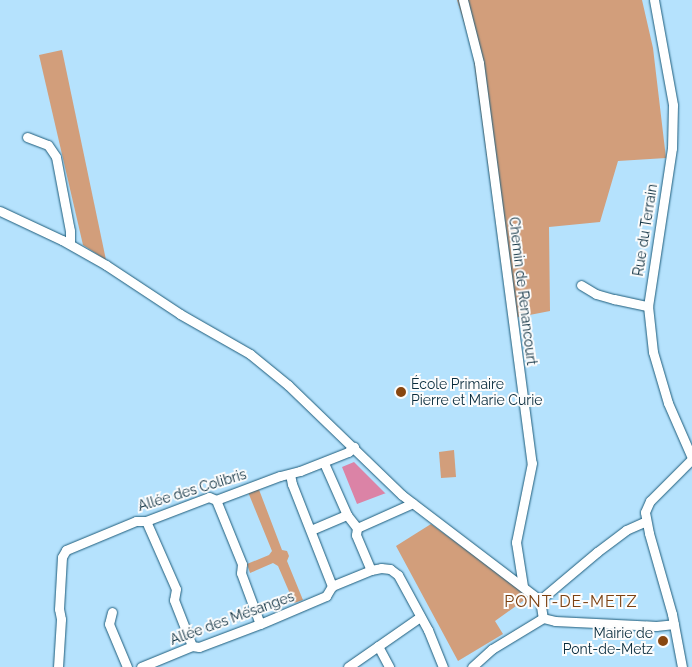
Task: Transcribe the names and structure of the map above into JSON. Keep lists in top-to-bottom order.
{
  "streets": {
    "street": [
      "Rue du Terrain",
      "Chemin de Renancourt",
      "Allée des Colibris",
      "Allée des Mésanges"
    ]
  },
  "districts": ["PONT-DE-METZ"],
  "places": ["École Primaire Pierre et Marie Curie", "Mairie de Pont-de-Metz"]
}
